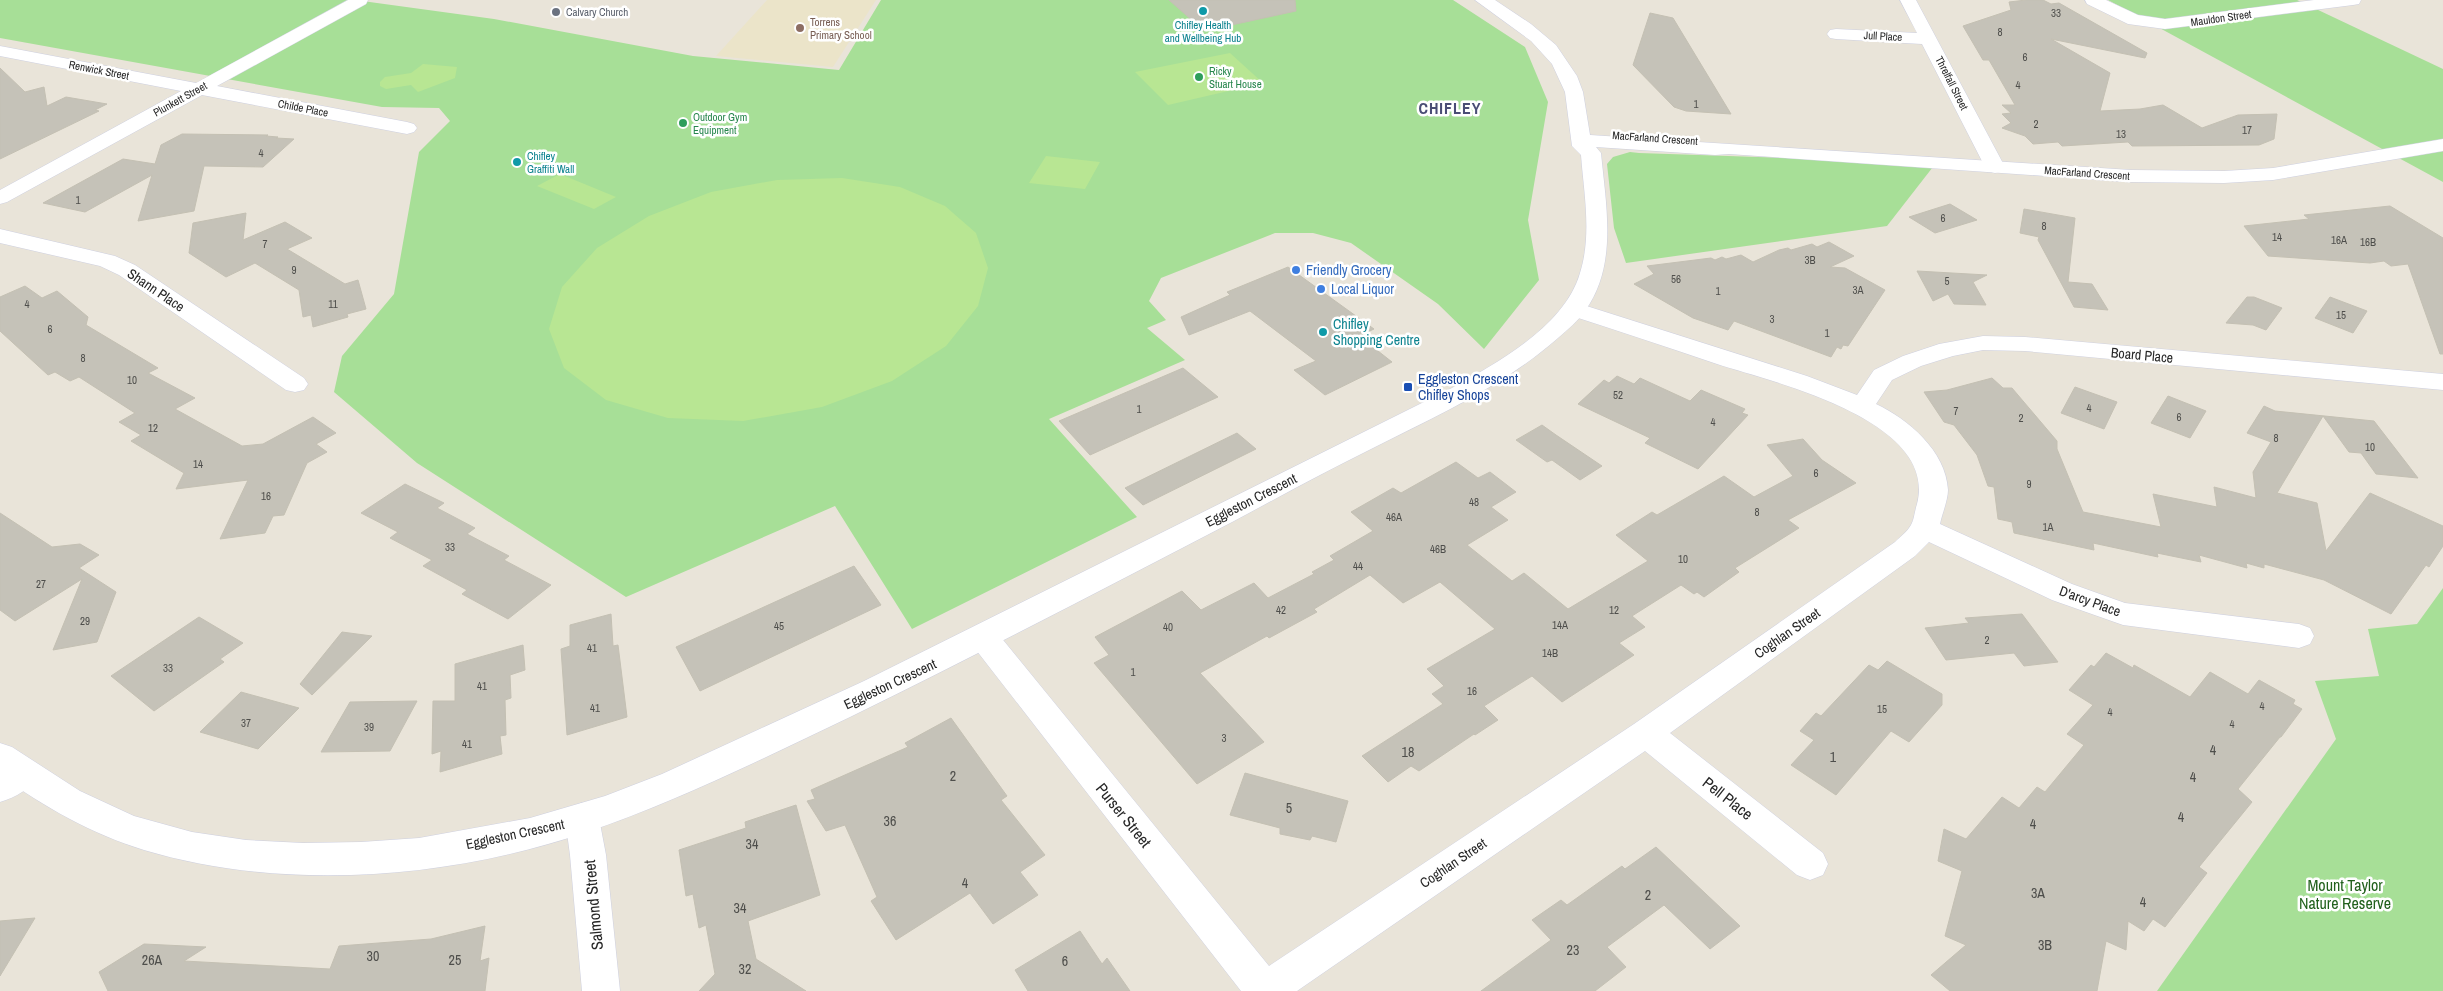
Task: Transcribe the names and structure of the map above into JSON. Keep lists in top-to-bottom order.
{
  "streets": {
    "street": [
      "Mauldon Street",
      "Jull Place",
      "Renwick Street",
      "Threlfall Street",
      "Plunkett Street",
      "Childe Place",
      "MacFarland Crescent",
      "Shann Place",
      "Board Place",
      "Eggleston Crescent",
      "D'arcy Place",
      "Coghlan Street",
      "Pell Place",
      "Purser Street",
      "Salmond Street"
    ]
  },
  "crossings": [
    ["Jull Place", "Threlfall Street"],
    ["Renwick Street", "Plunkett Street"],
    ["Renwick Street", "Childe Place"],
    ["Threlfall Street", "MacFarland Crescent"],
    ["Plunkett Street", "Childe Place"],
    ["MacFarland Crescent", "Eggleston Crescent"],
    ["Board Place", "Coghlan Street"],
    ["Eggleston Crescent", "Coghlan Street"],
    ["Eggleston Crescent", "Purser Street"],
    ["Eggleston Crescent", "Salmond Street"],
    ["D'arcy Place", "Coghlan Street"],
    ["Coghlan Street", "Pell Place"],
    ["Coghlan Street", "Purser Street"]
  ],
  "districts": ["CHIFLEY"],
  "parks": ["Mount Taylor Nature Reserve"],
  "places": {
    "other": [
      "Chifley Health and Wellbeing Hub",
      "Calvary Church",
      "Torrens Primary School",
      "Ricky Stuart House",
      "Outdoor Gym Equipment",
      "Chifley Graffiti Wall",
      "Friendly Grocery",
      "Local Liquor",
      "Chifley Shopping Centre"
    ],
    "transit": ["Eggleston Crescent Chifley Shops"]
  },
  "house_numbers": [
    "33",
    "8",
    "6",
    "4",
    "1",
    "2",
    "17",
    "13",
    "4",
    "1",
    "6",
    "8",
    "14",
    "16A",
    "16B",
    "7",
    "3B",
    "9",
    "56",
    "5",
    "3A",
    "1",
    "4",
    "11",
    "15",
    "3",
    "6",
    "1",
    "8",
    "10",
    "52",
    "4",
    "1",
    "7",
    "6",
    "2",
    "4",
    "12",
    "8",
    "10",
    "14",
    "6",
    "9",
    "16",
    "48",
    "8",
    "46A",
    "1A",
    "33",
    "46B",
    "10",
    "44",
    "27",
    "42",
    "12",
    "29",
    "14A",
    "45",
    "40",
    "2",
    "41",
    "14B",
    "33",
    "1",
    "41",
    "16",
    "4",
    "41",
    "15",
    "4",
    "37",
    "4",
    "39",
    "3",
    "41",
    "4",
    "18",
    "1",
    "2",
    "4",
    "5",
    "4",
    "36",
    "4",
    "34",
    "4",
    "3A",
    "2",
    "4",
    "34",
    "3B",
    "23",
    "30",
    "26A",
    "25",
    "6",
    "32"
  ]
}
